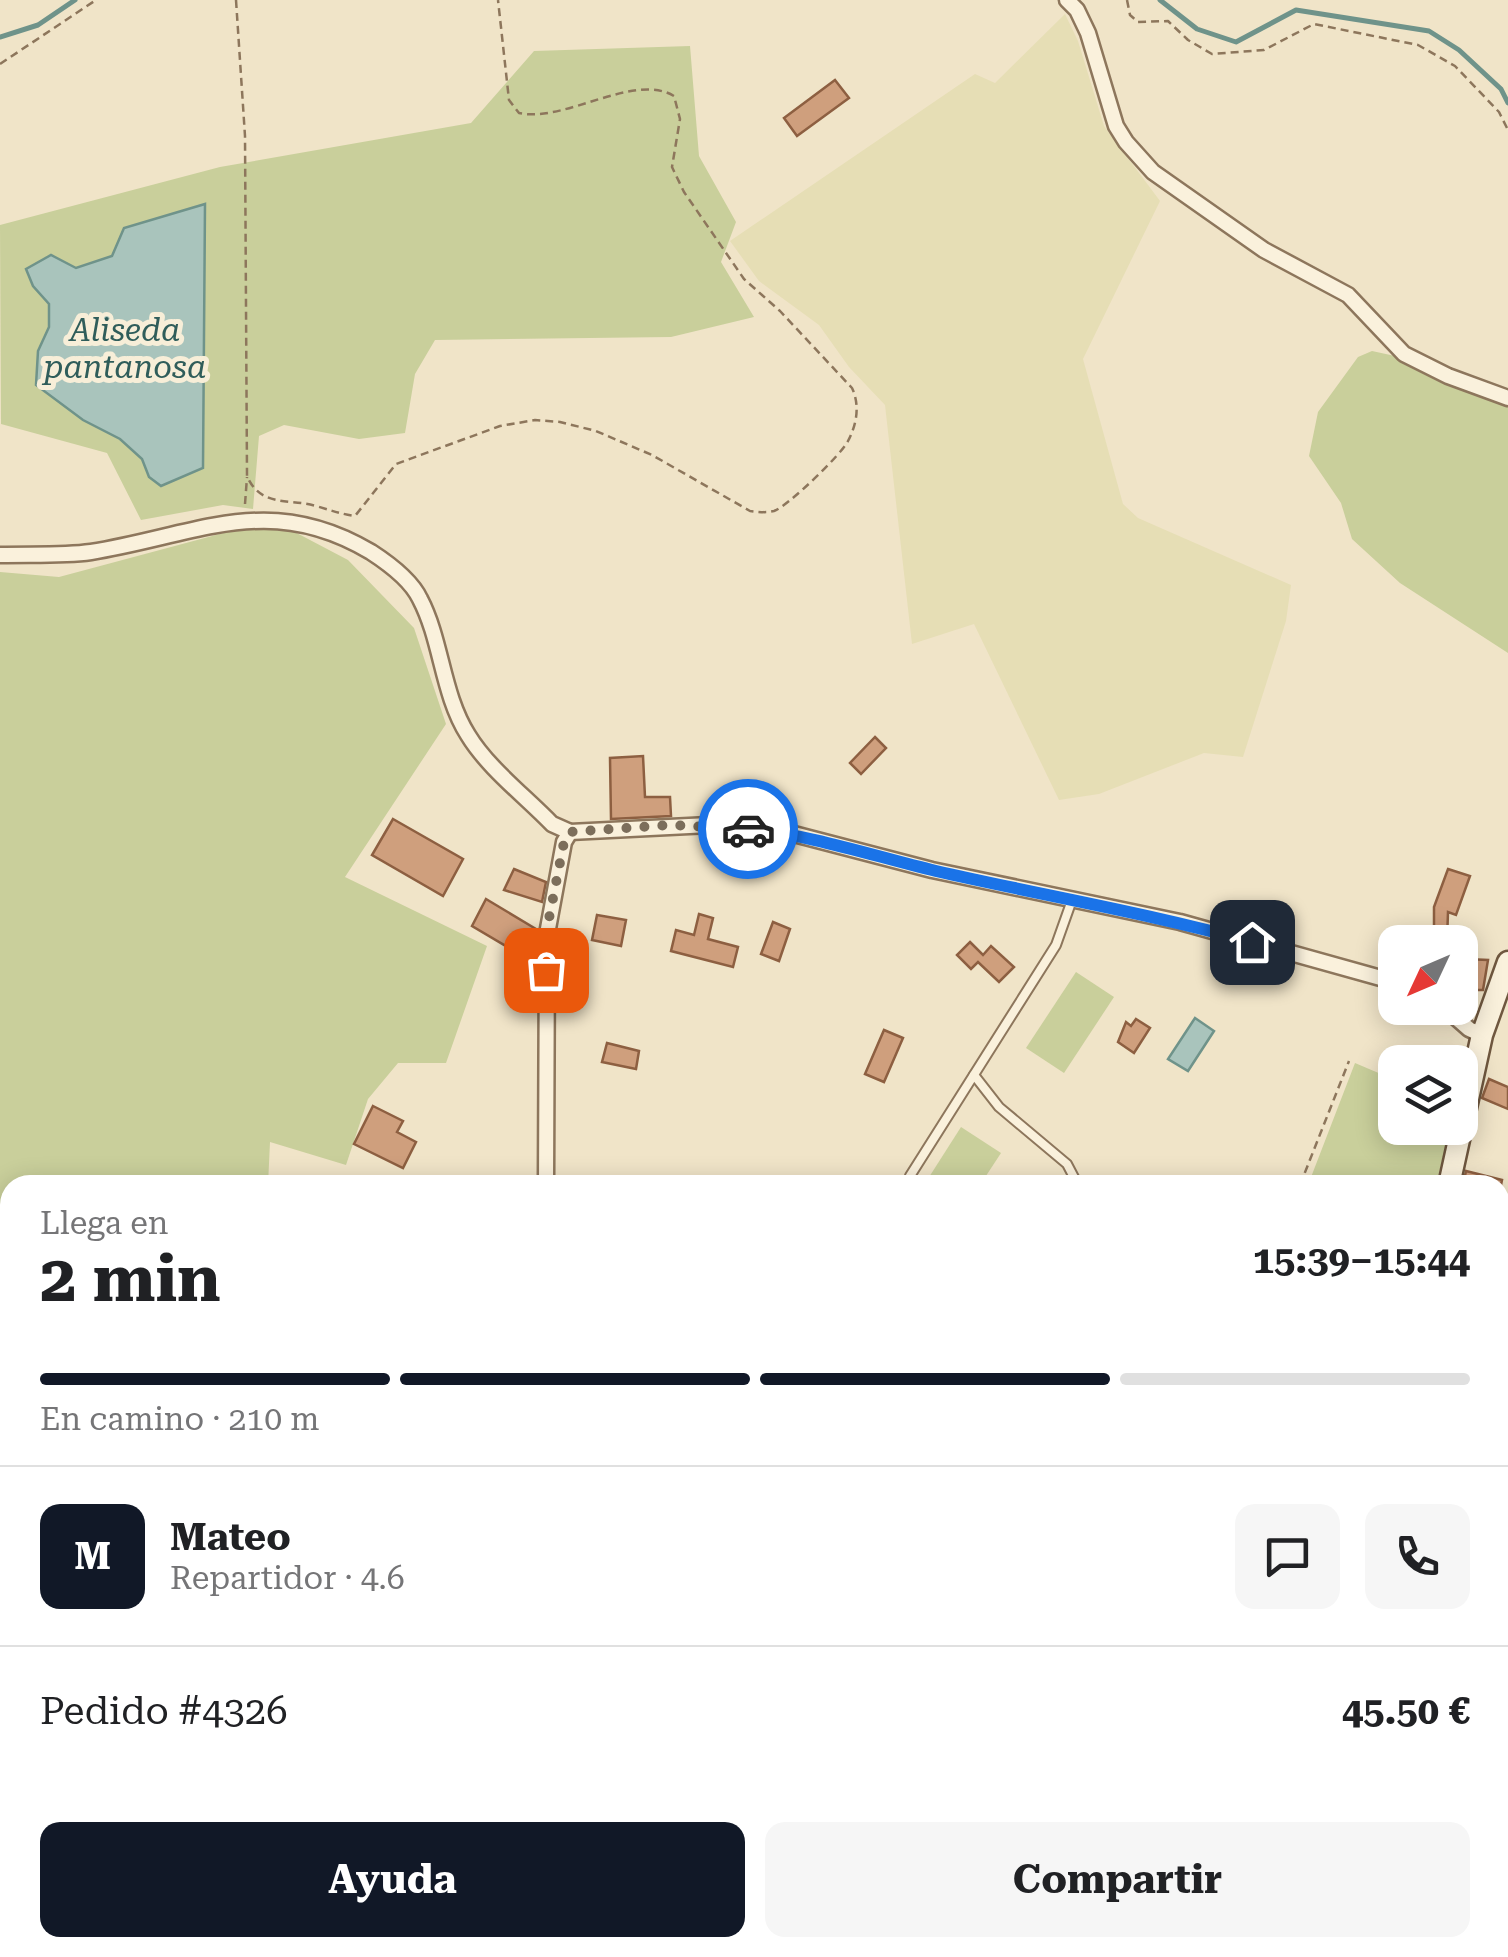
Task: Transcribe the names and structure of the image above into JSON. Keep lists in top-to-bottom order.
{
  "water": ["Aliseda pantanosa"],
  "north": "bottom left",
  "page": {
    "heading": ["2 min", "Llega en", "15:39–15:44"],
    "panel": [
      "Mateo",
      "Repartidor · 4.6",
      "Pedido #4326",
      "45.50 €"
    ],
    "bar": "En camino · 210 m",
    "round": "M",
    "buttons": ["Ayuda", "Compartir"]
  }
}
